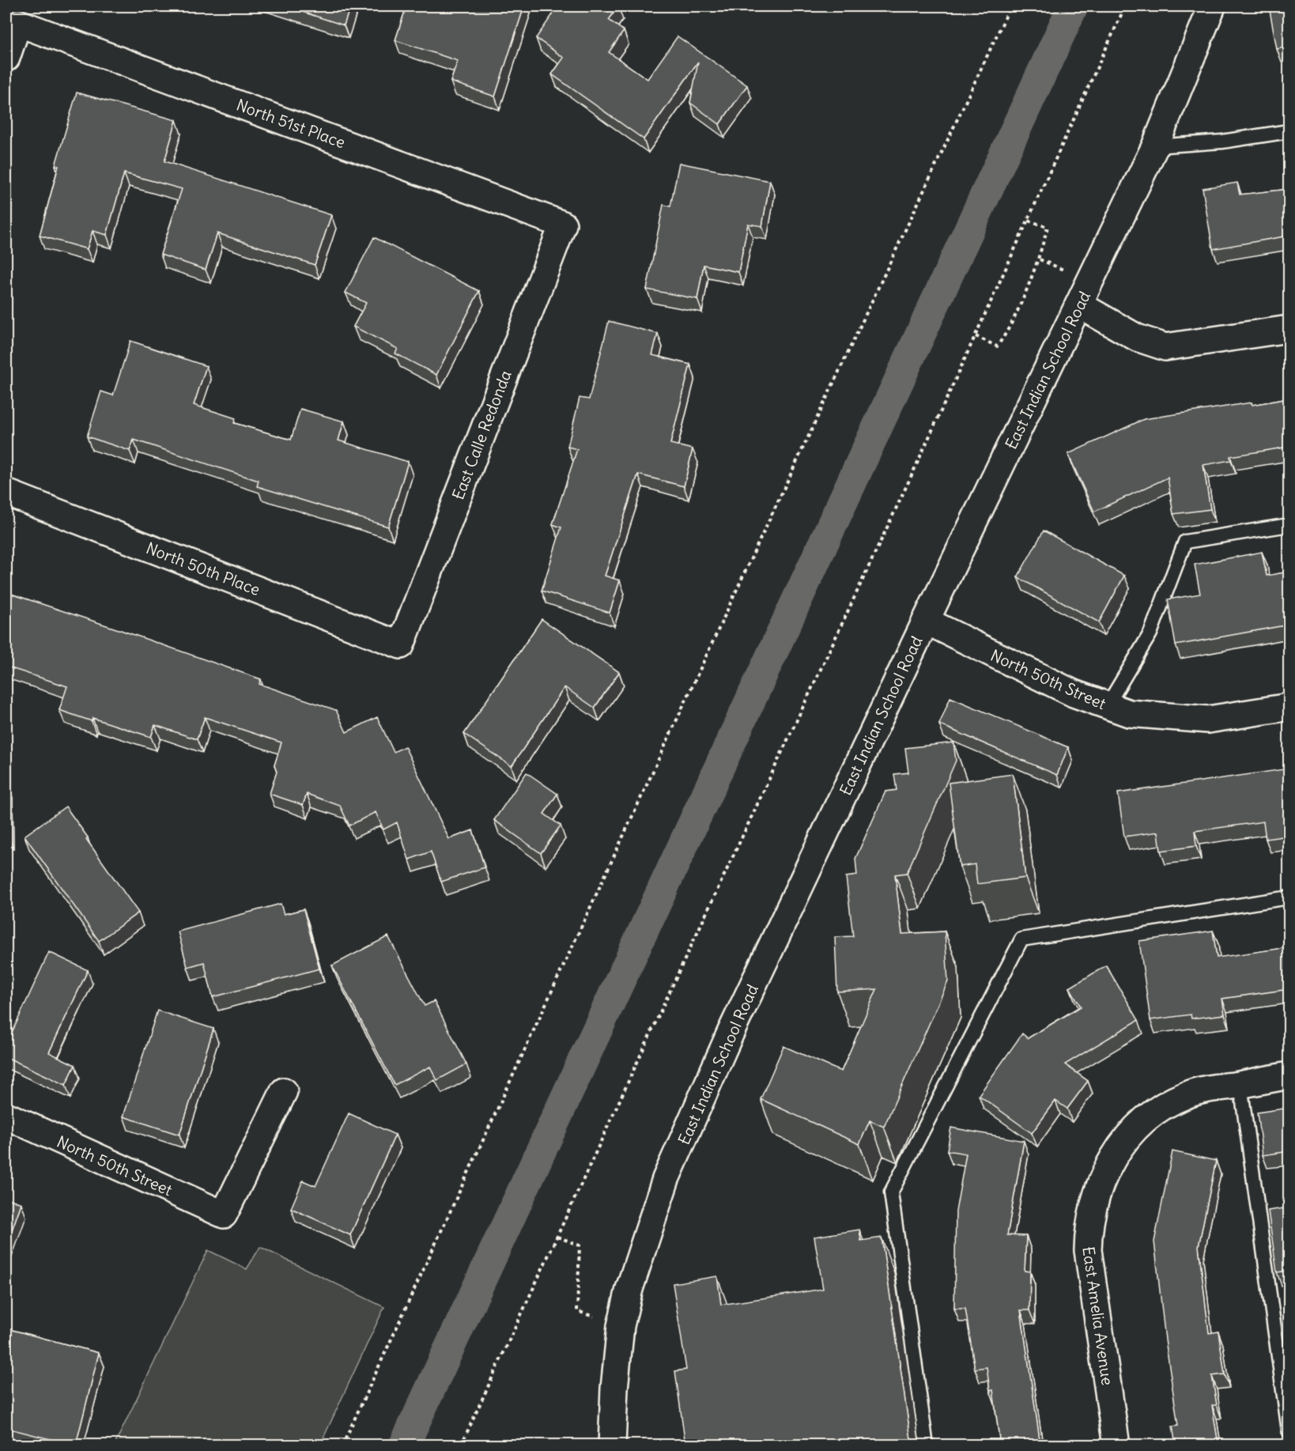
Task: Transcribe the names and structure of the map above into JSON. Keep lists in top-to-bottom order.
{
  "streets": {
    "street": [
      "North 51st Place",
      "East Indian School Road",
      "East Calle Redonda",
      "North 50th Place",
      "North 50th Street",
      "East Amelia Avenue"
    ]
  },
  "crossings": [
    ["North 51st Place", "East Calle Redonda"],
    ["East Indian School Road", "North 50th Street"],
    ["East Calle Redonda", "North 50th Place"]
  ]
}
